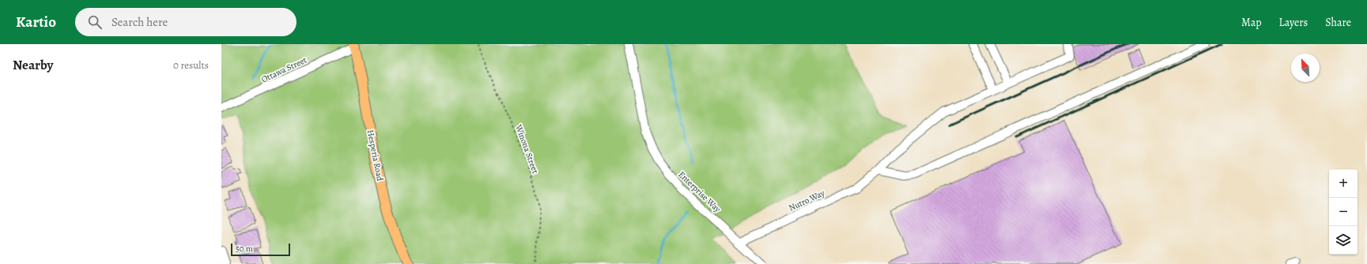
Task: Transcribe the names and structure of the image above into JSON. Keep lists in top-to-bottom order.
{
  "streets": {
    "main road": ["Hesperia Road"],
    "street": ["Ottawa Street", "Enterprise Way", "Nutro Way"],
    "path": ["Winona Street"]
  },
  "crossings": [
    ["Ottawa Street", "Hesperia Road"],
    ["Enterprise Way", "Nutro Way"]
  ],
  "scale_bar": "50 m",
  "north": "top left",
  "page": {
    "header": "Kartio",
    "search": "Search here",
    "nav": ["Map", "Layers", "Share"],
    "heading": ["Nearby", "0 results"],
    "map_buttons": ["+", "−"],
    "scale": "50 m"
  }
}
